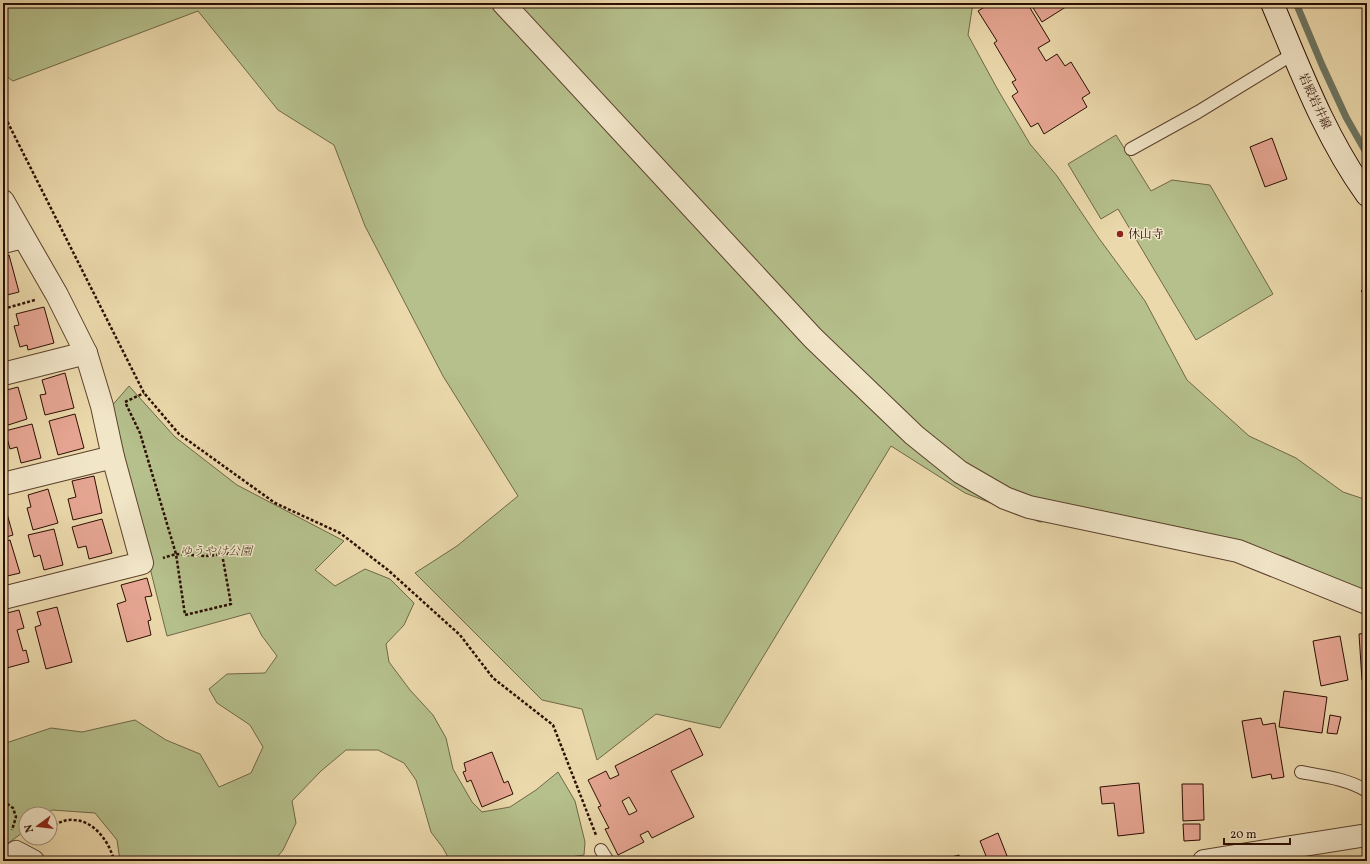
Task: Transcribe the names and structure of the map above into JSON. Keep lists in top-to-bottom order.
{
  "streets": {
    "street": ["岩殿岩井線"]
  },
  "parks": ["ゆうやけ公園"],
  "places": ["休山寺"],
  "scale_bar": "20 m",
  "north": "left"
}
